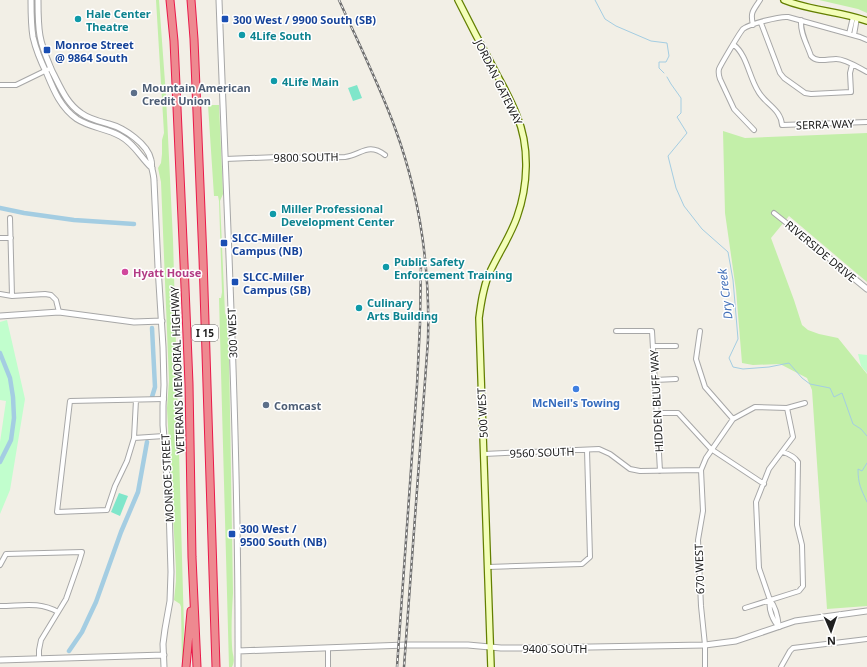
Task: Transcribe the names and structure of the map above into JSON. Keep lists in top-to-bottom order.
{
  "streets": {
    "highway": ["I 15", "VETERANS MEMORIAL HIGHWAY"],
    "main road": ["JORDAN GATEWAY", "500 WEST"],
    "street": [
      "SERRA WAY",
      "9800 SOUTH",
      "RIVERSIDE DRIVE",
      "300 WEST",
      "HIDDEN BLUFF WAY",
      "9560 SOUTH",
      "MONROE STREET",
      "670 WEST",
      "9400 SOUTH"
    ]
  },
  "crossings": [
    ["JORDAN GATEWAY", "500 WEST"],
    ["9800 SOUTH", "300 WEST"],
    ["300 WEST", "9400 SOUTH"],
    ["HIDDEN BLUFF WAY", "9560 SOUTH"],
    ["500 WEST", "9560 SOUTH"],
    ["500 WEST", "9400 SOUTH"],
    ["670 WEST", "9400 SOUTH"]
  ],
  "water": ["Dry Creek"],
  "places": {
    "other": [
      "Hale Center Theatre",
      "4Life South",
      "4Life Main",
      "Mountain American Credit Union",
      "Miller Professional Development Center",
      "Public Safety Enforcement Training",
      "Hyatt House",
      "Culinary Arts Building",
      "McNeil's Towing",
      "Comcast"
    ],
    "transit": [
      "300 West / 9900 South (SB)",
      "Monroe Street @ 9864 South",
      "SLCC-Miller Campus (NB)",
      "SLCC-Miller Campus (SB)",
      "300 West / 9500 South (NB)"
    ]
  },
  "north": "bottom"
}
